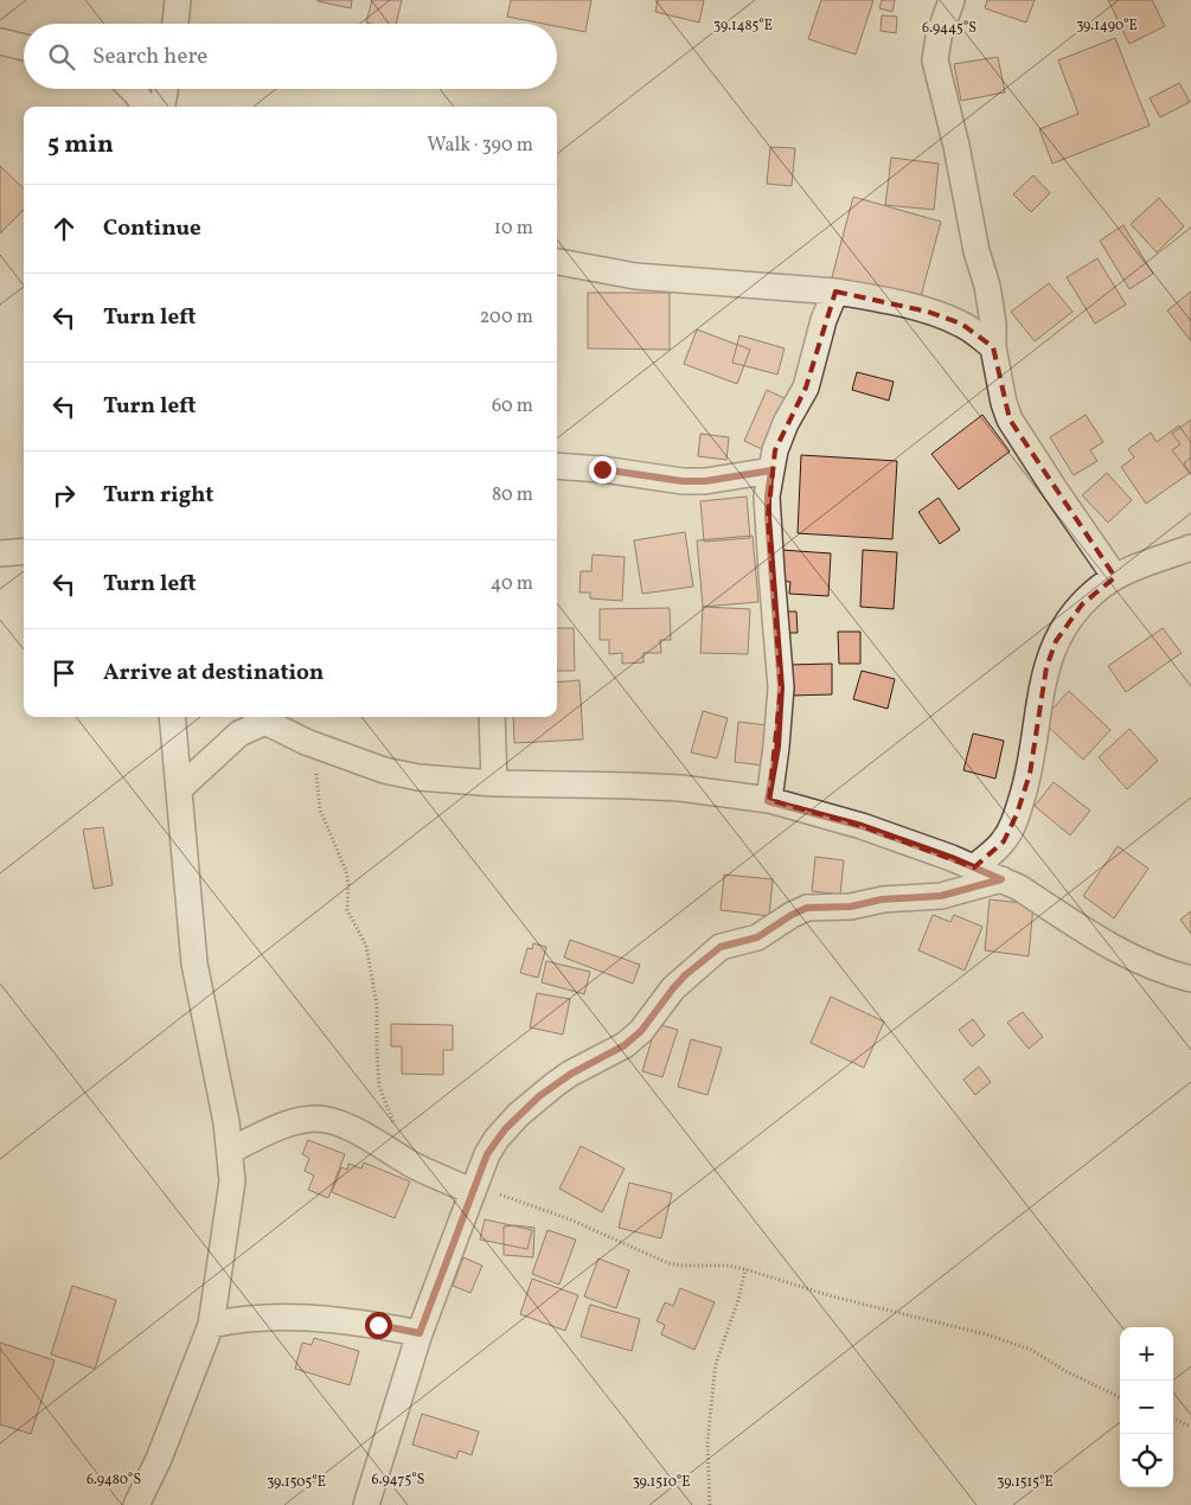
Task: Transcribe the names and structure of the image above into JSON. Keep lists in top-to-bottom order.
{
  "page": {
    "search": "Search here",
    "heading": ["5 min", "Walk · 390 m"],
    "list": [
      ["Continue", "10 m"],
      ["Turn left", "200 m"],
      ["Turn left", "60 m"],
      ["Turn right", "80 m"],
      ["Turn left", "40 m"],
      "Arrive at destination"
    ],
    "map_buttons": ["+", "−"]
  },
  "coordinates": [
    "39.1485°E",
    "39.1490°E",
    "6.9445°S",
    "6.9480°S",
    "6.9475°S",
    "39.1505°E",
    "39.1510°E",
    "39.1515°E"
  ]
}
